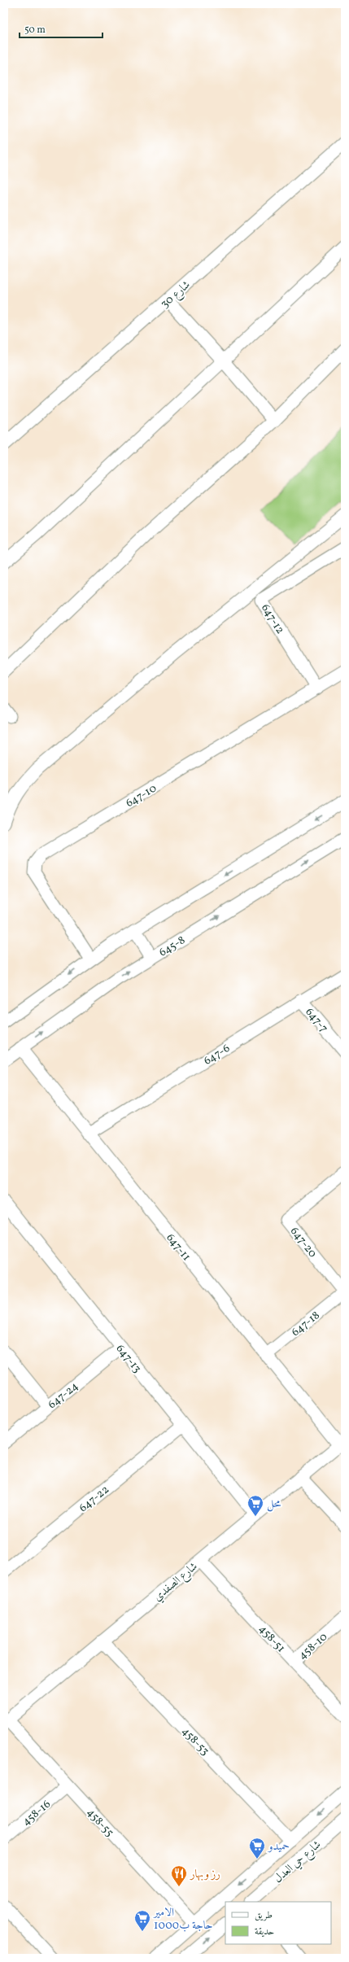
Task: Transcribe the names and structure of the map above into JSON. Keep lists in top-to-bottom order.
{
  "streets": {
    "street": [
      "شارع 30",
      "647-12",
      "647-10",
      "645-8",
      "647-7",
      "647-6",
      "647-20",
      "647-11",
      "647-18",
      "647-13",
      "647-24",
      "647-22",
      "شارع الصفدي",
      "458-51",
      "458-10",
      "458-53",
      "458-16",
      "458-55",
      "شارع حي العدل"
    ]
  },
  "crossings": [
    ["647-12", "647-10"],
    ["645-8", "647-11"],
    ["647-7", "647-6"],
    ["647-6", "647-11"],
    ["647-20", "647-18"],
    ["647-11", "647-18"],
    ["647-11", "شارع الصفدي"],
    ["647-13", "647-24"],
    ["647-13", "647-22"],
    ["647-13", "شارع الصفدي"],
    ["شارع الصفدي", "458-51"],
    ["شارع الصفدي", "458-53"],
    ["شارع الصفدي", "458-55"],
    ["458-51", "458-10"],
    ["458-53", "شارع حي العدل"],
    ["458-16", "458-55"],
    ["458-55", "شارع حي العدل"]
  ],
  "places": {
    "supermarket": ["محل", "حميدو", "الامير حاجة ب1000"],
    "restaurant": ["رز وبهار"]
  },
  "legend": ["طريق", "حديقة"],
  "scale_bar": "50 m"
}
